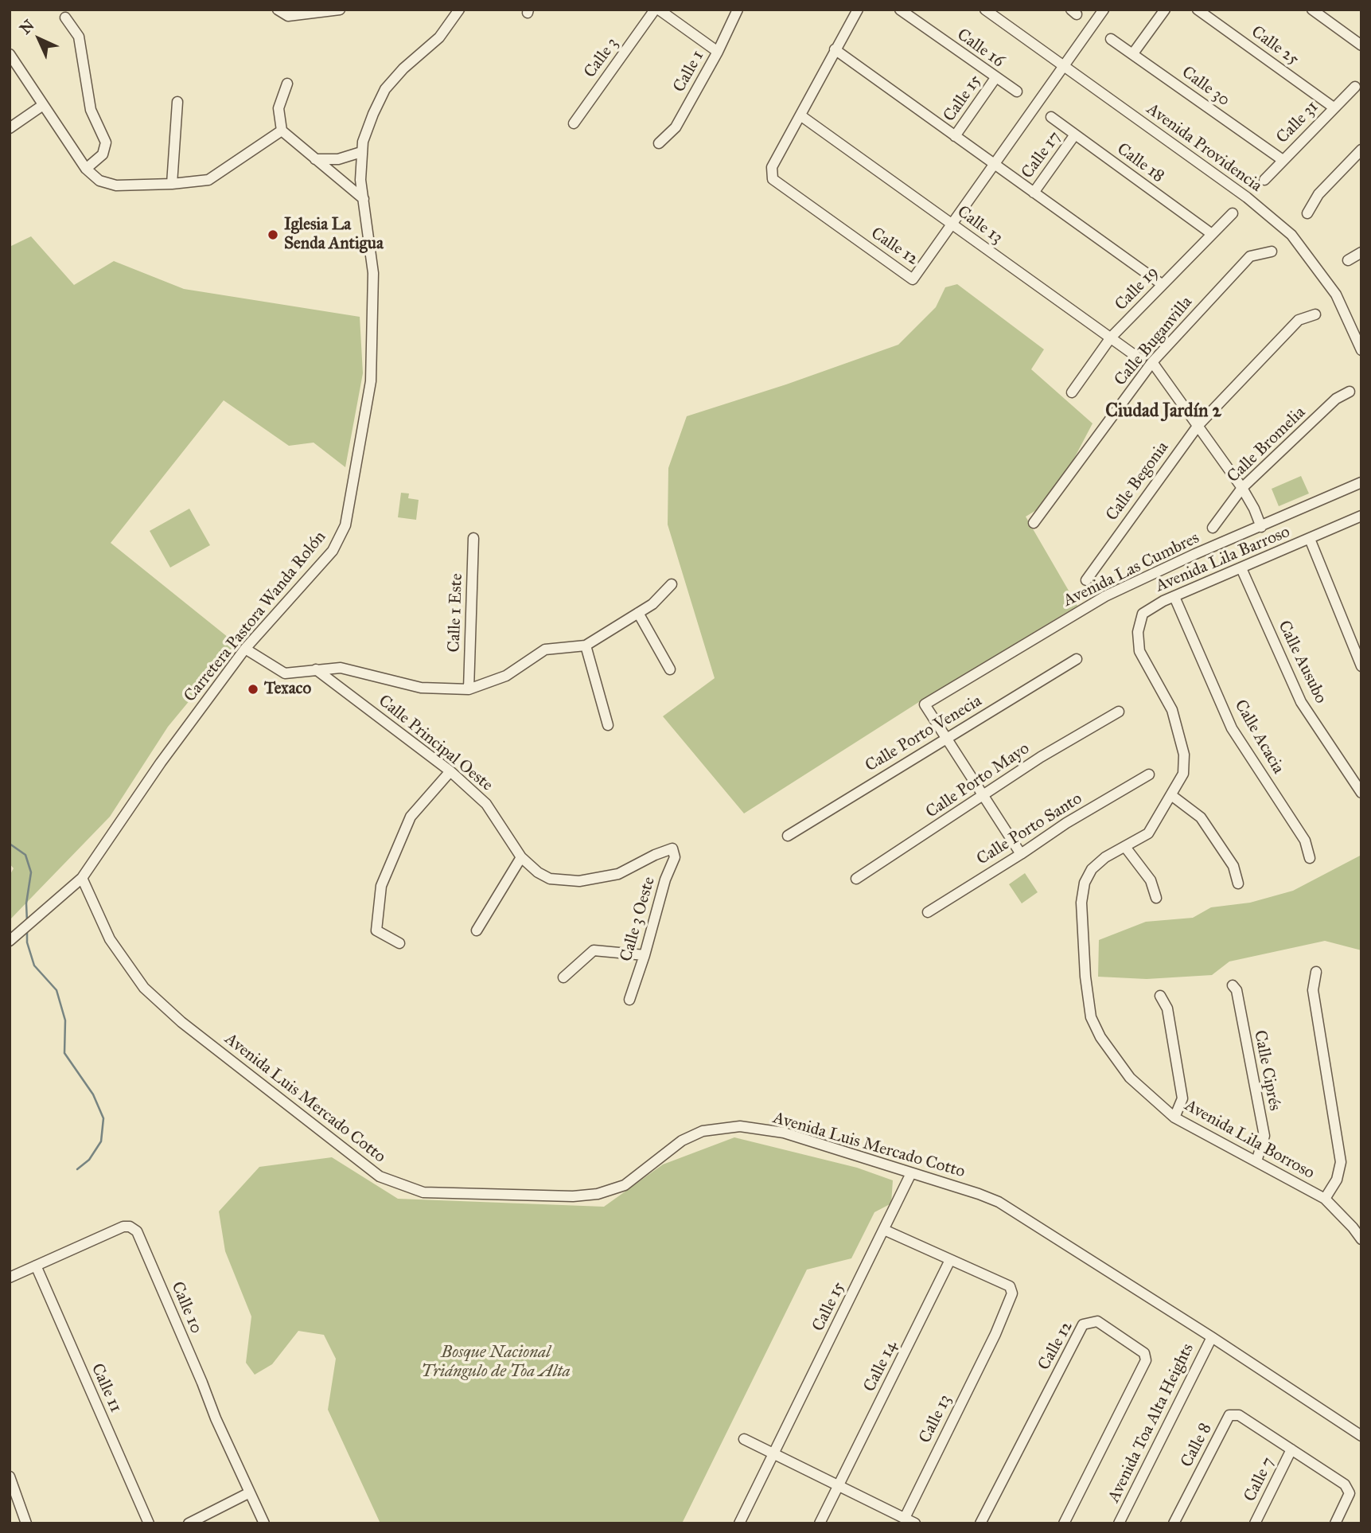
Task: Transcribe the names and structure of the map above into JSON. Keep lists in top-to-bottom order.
{
  "streets": {
    "street": [
      "Calle 25",
      "Calle 16",
      "Calle 3",
      "Calle 1",
      "Calle 30",
      "Calle 15",
      "Calle 31",
      "Avenida Providencia",
      "Calle 17",
      "Calle 18",
      "Calle 13",
      "Calle 12",
      "Calle 19",
      "Calle Buganvilla",
      "Calle Bromelia",
      "Calle Begonia",
      "Avenida Lila Barroso",
      "Avenida Las Cumbres",
      "Calle 1 Este",
      "Carretera Pastora Wanda Rolón",
      "Calle Ausubo",
      "Calle Porto Venecia",
      "Calle Acacia",
      "Calle Principal Oeste",
      "Calle Porto Mayo",
      "Calle Porto Santo",
      "Calle 3 Oeste",
      "Calle Ciprés",
      "Avenida Luis Mercado Cotto",
      "Avenida Lila Borroso",
      "Calle 10",
      "Calle 14",
      "Calle 11",
      "Avenida Toa Alta Heights",
      "Calle 8",
      "Calle 7"
    ]
  },
  "crossings": [
    ["Calle 25", "Calle 31"],
    ["Calle 16", "Calle 15"],
    ["Calle 30", "Calle 31"],
    ["Calle 15", "Avenida Luis Mercado Cotto"],
    ["Avenida Providencia", "Calle 12"],
    ["Calle 17", "Calle 18"],
    ["Calle 18", "Calle 19"],
    ["Calle 13", "Calle 12"],
    ["Calle 13", "Calle 19"],
    ["Calle 13", "Calle 14"],
    ["Avenida Lila Barroso", "Calle Ausubo"],
    ["Avenida Lila Barroso", "Calle Acacia"],
    ["Avenida Lila Barroso", "Avenida Lila Borroso"],
    ["Avenida Las Cumbres", "Calle Porto Venecia"],
    ["Carretera Pastora Wanda Rolón", "Avenida Luis Mercado Cotto"],
    ["Calle Principal Oeste", "Calle 3 Oeste"],
    ["Calle Ciprés", "Avenida Lila Borroso"],
    ["Avenida Luis Mercado Cotto", "Avenida Toa Alta Heights"],
    ["Calle 10", "Calle 11"],
    ["Calle 8", "Calle 7"]
  ],
  "districts": ["Ciudad Jardín 2"],
  "parks": ["Bosque Nacional Triángulo de Toa Alta"],
  "places": ["Iglesia La Senda Antigua", "Texaco"],
  "north": "top left"
}
